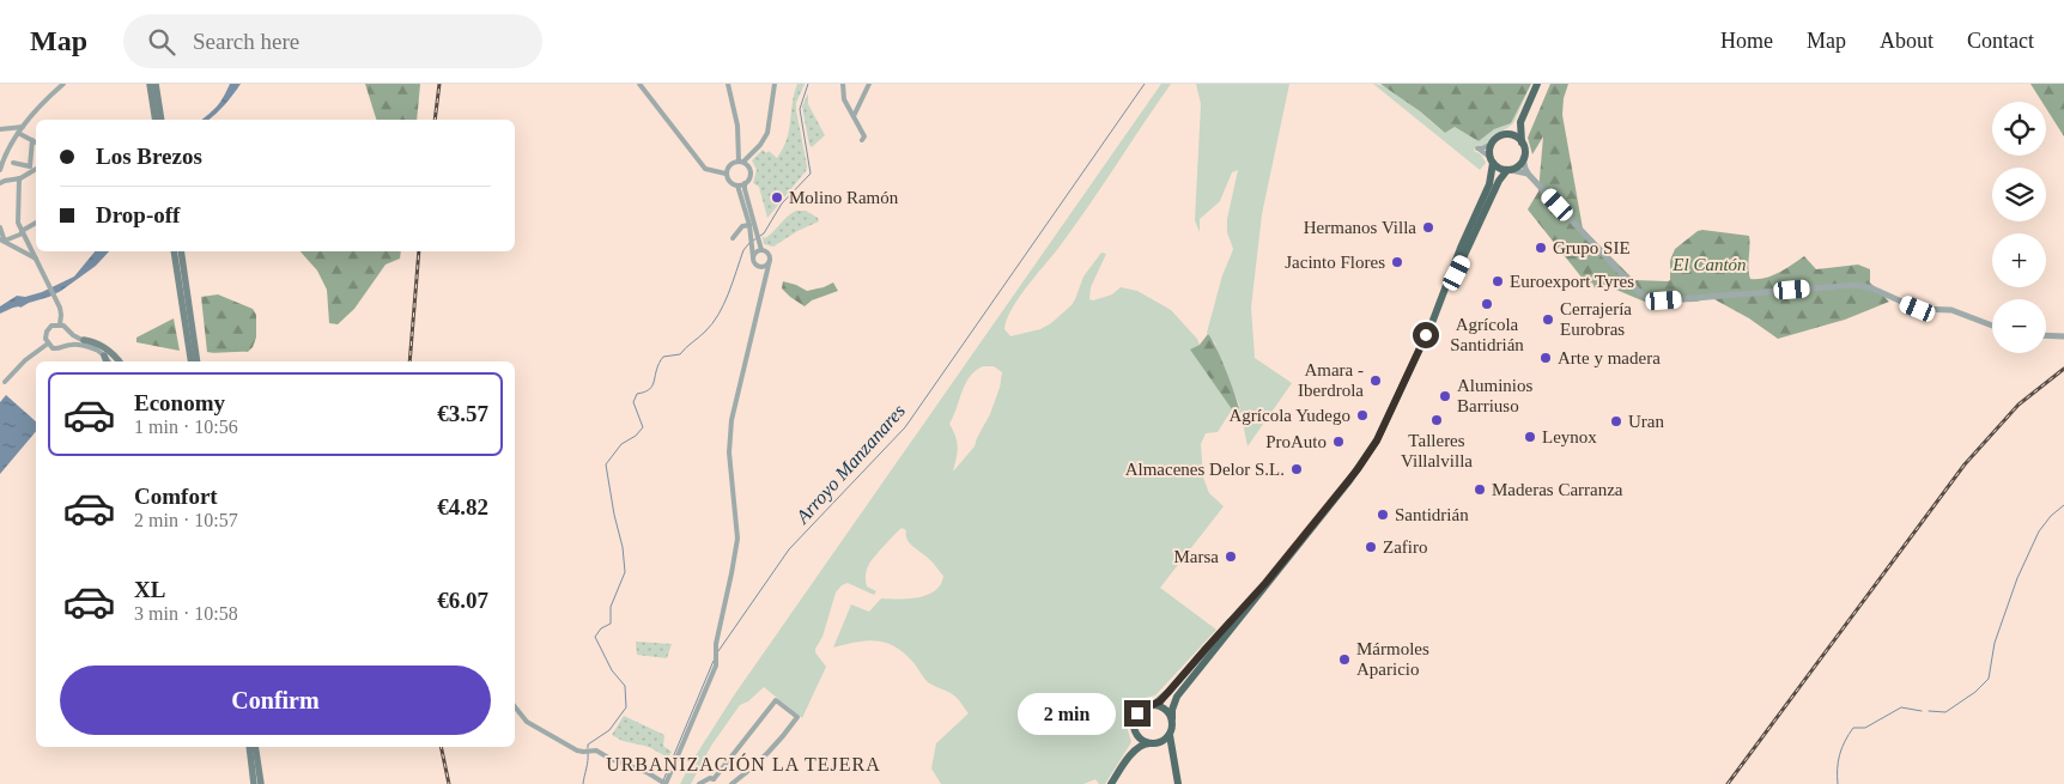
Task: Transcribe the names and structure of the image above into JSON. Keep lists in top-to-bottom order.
{
  "districts": ["URBANIZACIÓN LA TEJERA"],
  "water": ["Arroyo Manzanares"],
  "parks": ["El Cantón"],
  "places": [
    "Molino Ramón",
    "Hermanos Villa",
    "Grupo SIE",
    "Jacinto Flores",
    "Euroexport Tyres",
    "Agrícola Santidrián",
    "Cerrajería Eurobras",
    "Arte y madera",
    "Amara - Iberdrola",
    "Aluminios Barriuso",
    "Agrícola Yudego",
    "Talleres Villalvilla",
    "Uran",
    "Leynox",
    "ProAuto",
    "Almacenes Delor S.L.",
    "Maderas Carranza",
    "Santidrián",
    "Zafiro",
    "Marsa",
    "Mármoles Aparicio"
  ],
  "page": {
    "header": "Map",
    "search": "Search here",
    "nav": [
      "Home",
      "Map",
      "About",
      "Contact"
    ],
    "map_buttons": ["+", "−"],
    "banner": ["Los Brezos", "Drop-off"],
    "list": [
      {
        "name": "Economy",
        "note": "1 min · 10:56",
        "value": "€3.57"
      },
      {
        "name": "Comfort",
        "note": "2 min · 10:57",
        "value": "€4.82"
      },
      {
        "name": "XL",
        "note": "3 min · 10:58",
        "value": "€6.07"
      }
    ],
    "buttons": "Confirm",
    "bubble": "2 min"
  }
}
